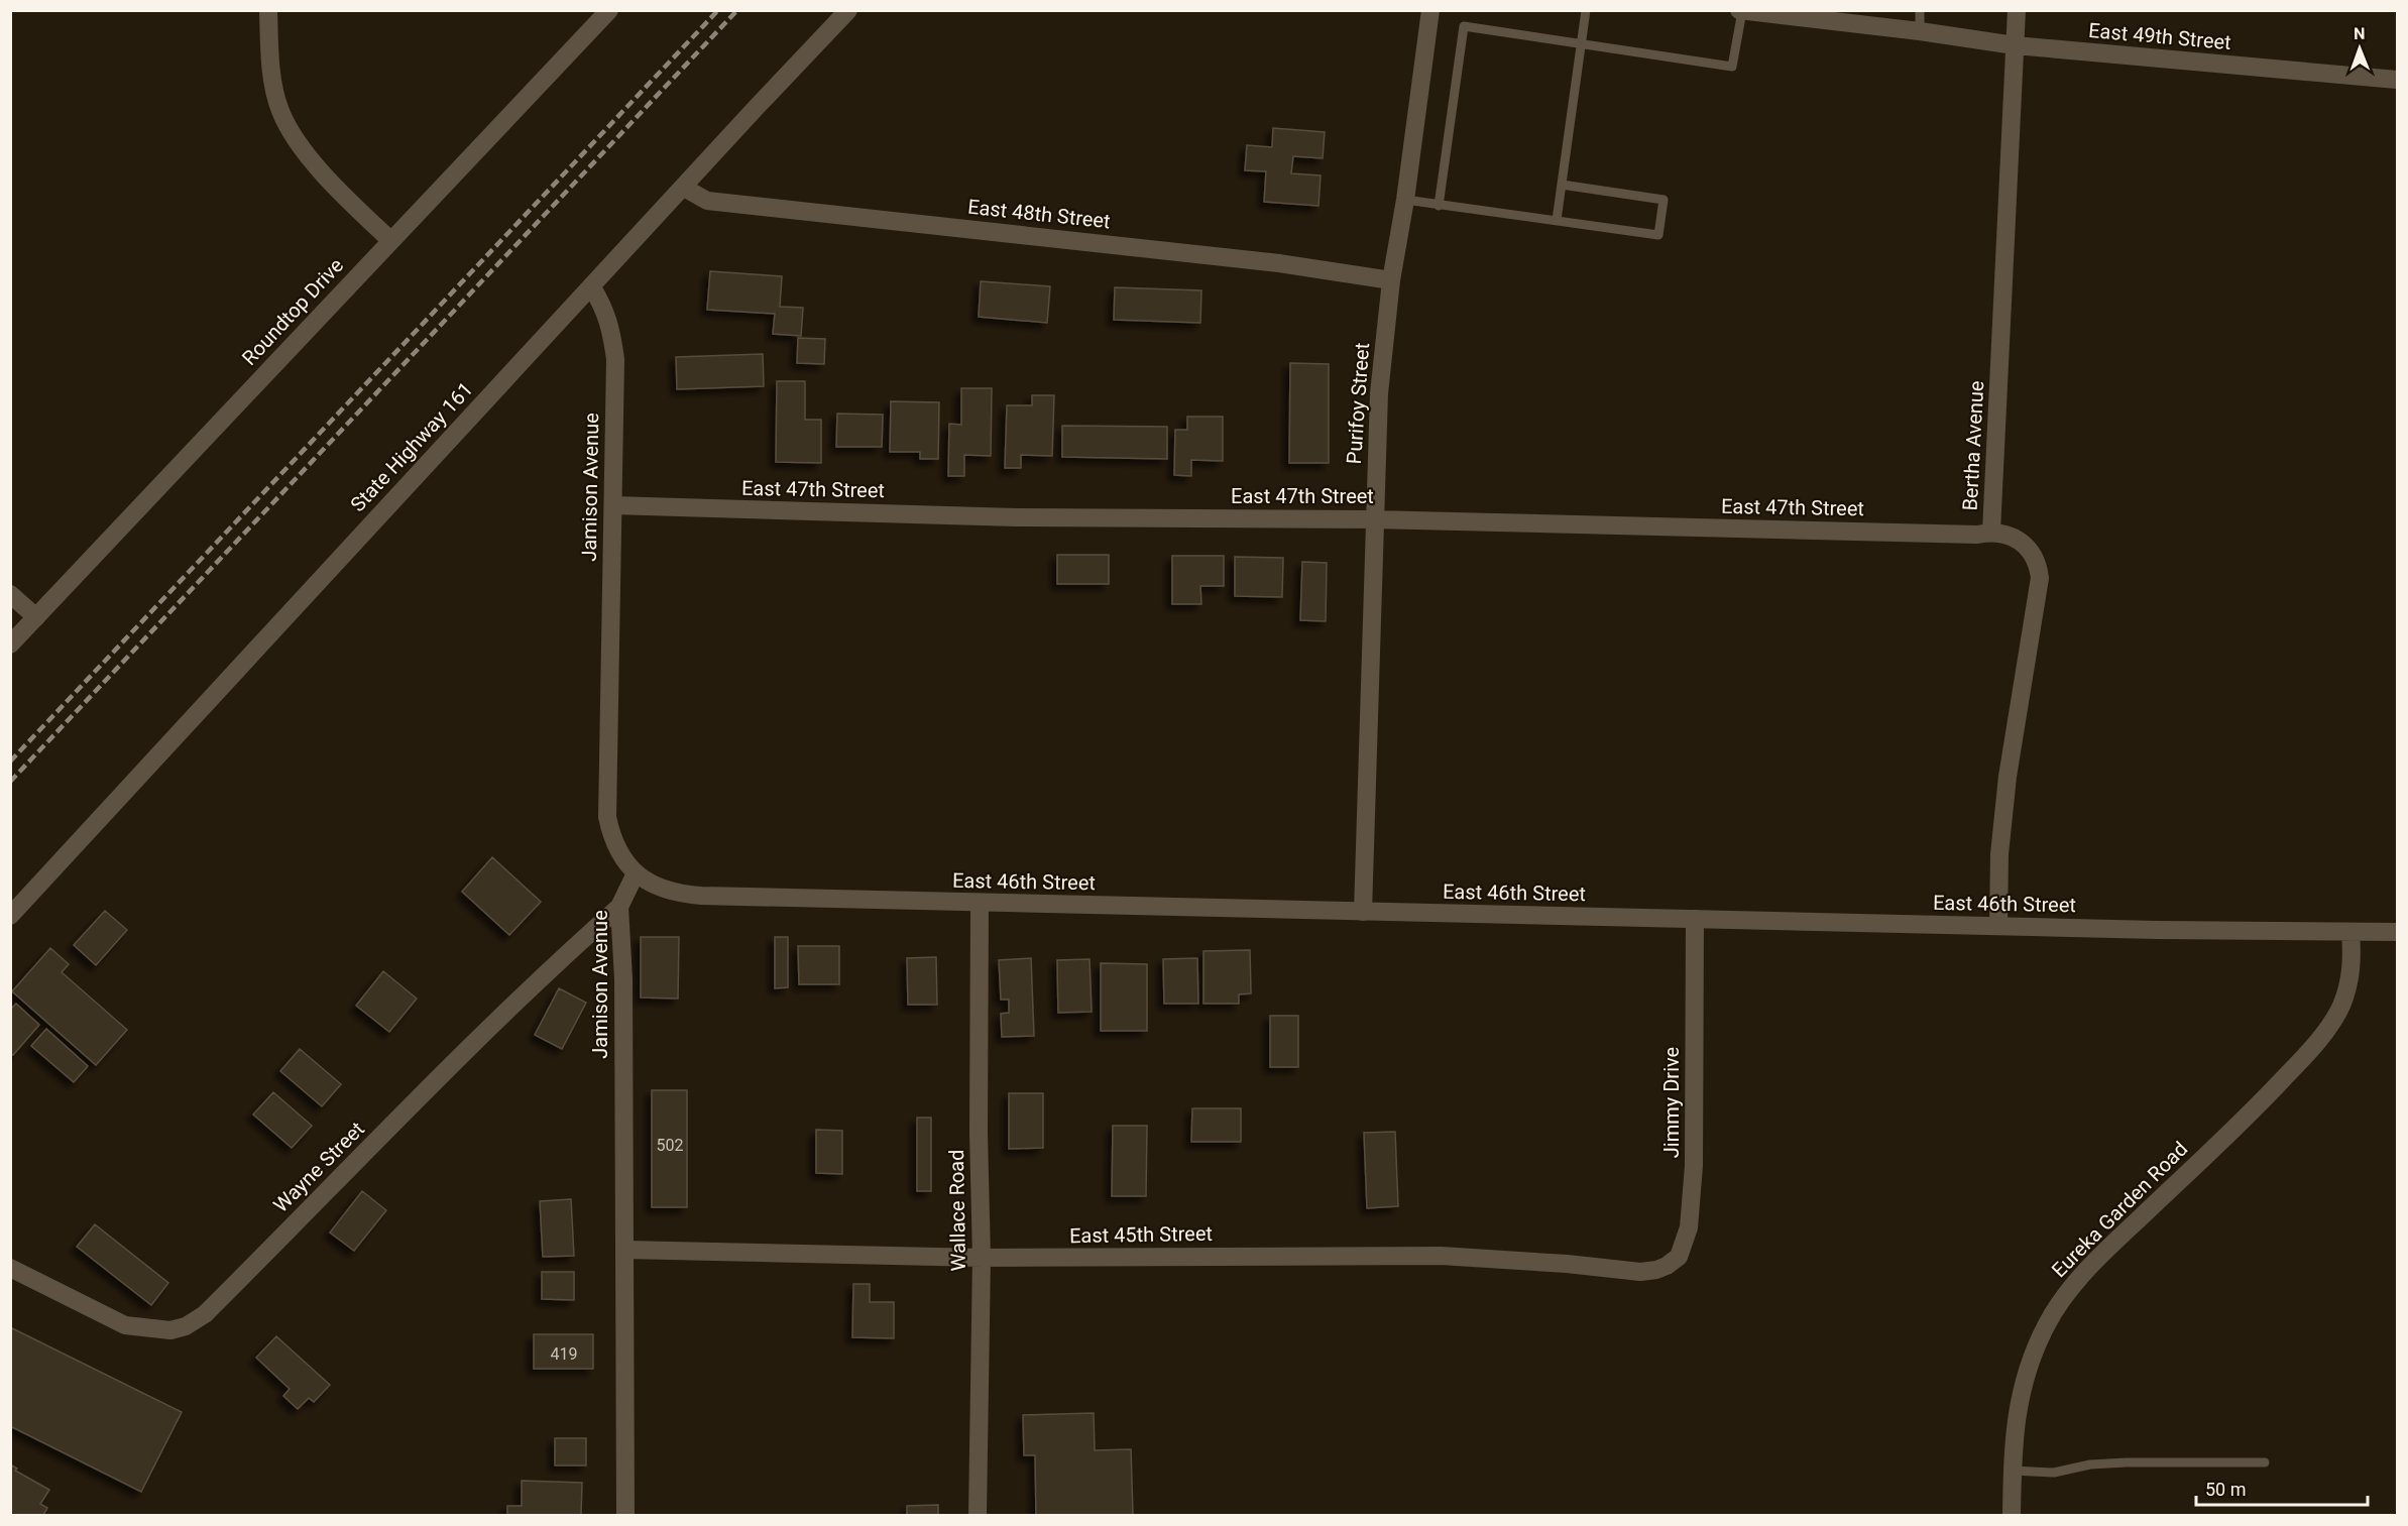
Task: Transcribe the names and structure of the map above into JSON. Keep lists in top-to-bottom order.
{
  "streets": {
    "street": [
      "East 49th Street",
      "East 48th Street",
      "Roundtop Drive",
      "Purifoy Street",
      "Bertha Avenue",
      "State Highway 161",
      "Jamison Avenue",
      "East 47th Street",
      "East 46th Street",
      "Jimmy Drive",
      "Wayne Street",
      "Eureka Garden Road",
      "Wallace Road",
      "East 45th Street"
    ]
  },
  "crossings": [
    ["East 49th Street", "Bertha Avenue"],
    ["East 48th Street", "Purifoy Street"],
    ["East 48th Street", "State Highway 161"],
    ["Purifoy Street", "East 47th Street"],
    ["Purifoy Street", "East 46th Street"],
    ["Bertha Avenue", "East 47th Street"],
    ["Bertha Avenue", "East 46th Street"],
    ["State Highway 161", "Jamison Avenue"],
    ["Jamison Avenue", "East 47th Street"],
    ["Jamison Avenue", "East 46th Street"],
    ["Jamison Avenue", "Wayne Street"],
    ["Jamison Avenue", "East 45th Street"],
    ["East 46th Street", "Jimmy Drive"],
    ["East 46th Street", "Eureka Garden Road"],
    ["East 46th Street", "Wallace Road"],
    ["Jimmy Drive", "East 45th Street"],
    ["Wallace Road", "East 45th Street"]
  ],
  "house_numbers": ["502", "419"],
  "scale_bar": "50 m",
  "north": "top"
}
